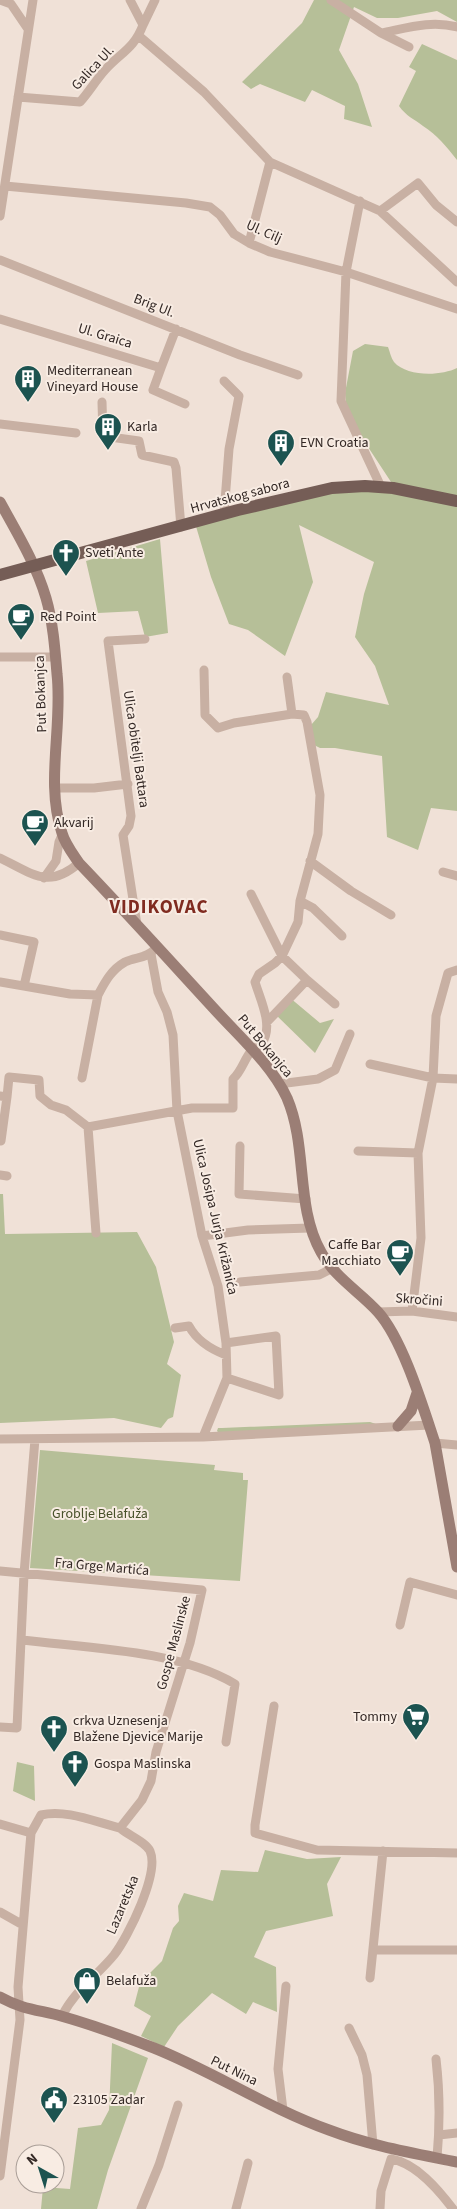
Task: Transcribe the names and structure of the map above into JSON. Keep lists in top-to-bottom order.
{
  "streets": {
    "main road": ["Hrvatskog sabora", "Put Bokanjca", "Put Nina"],
    "street": [
      "Galica Ul.",
      "Ul. Cilj",
      "Brig Ul.",
      "Ul. Graica",
      "Ulica obitelji Battara",
      "Ulica Josipa Jurja Križanića",
      "Skročini",
      "Fra Grge Martića",
      "Gospe Maslinske",
      "Lazaretska"
    ]
  },
  "crossings": [
    ["Hrvatskog sabora", "Put Bokanjca"],
    ["Put Bokanjca", "Ulica obitelji Battara"],
    ["Put Bokanjca", "Ulica Josipa Jurja Križanića"],
    ["Put Bokanjca", "Skročini"],
    ["Fra Grge Martića", "Gospe Maslinske"],
    ["Gospe Maslinske", "Lazaretska"],
    ["Lazaretska", "Put Nina"]
  ],
  "districts": ["VIDIKOVAC"],
  "parks": ["Groblje Belafuža"],
  "places": {
    "building": ["Mediterranean Vineyard House", "Karla", "EVN Croatia"],
    "church": ["Sveti Ante", "crkva Uznesenja Blažene Djevice Marije", "Gospa Maslinska"],
    "cafe": ["Red Point", "Akvarij", "Caffe Bar Macchiato"],
    "supermarket": ["Tommy"],
    "shop": ["Belafuža"],
    "public building": ["23105 Zadar"]
  },
  "north": "top left"
}
